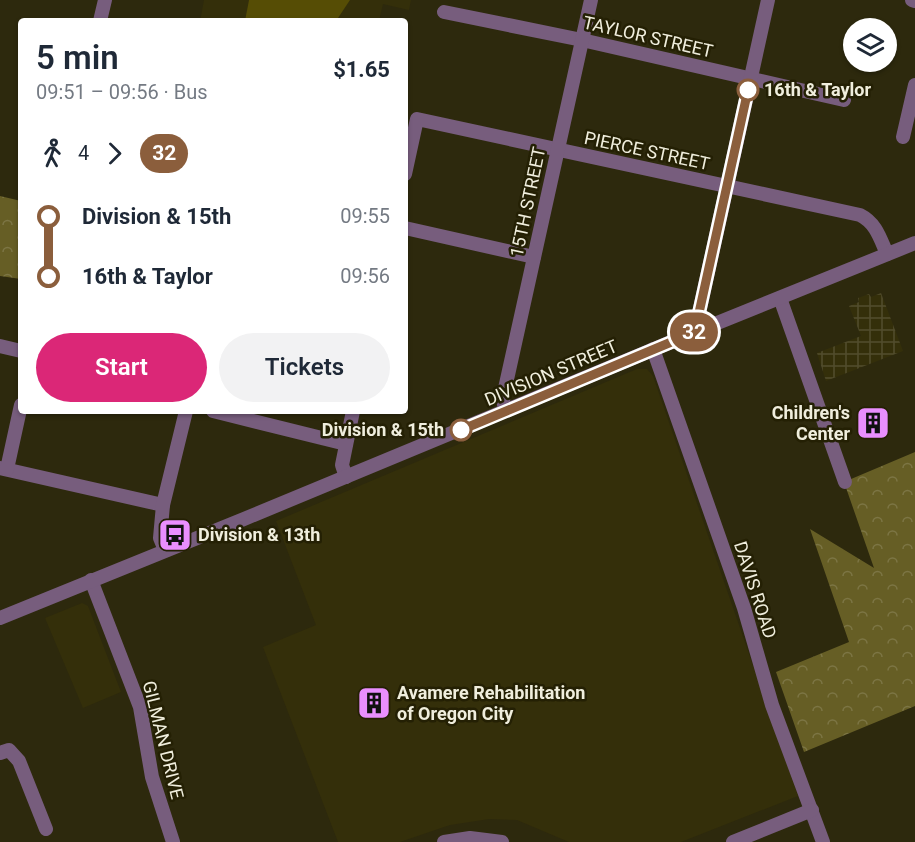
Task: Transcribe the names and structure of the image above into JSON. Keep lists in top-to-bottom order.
{
  "streets": {
    "street": [
      "TAYLOR STREET",
      "PIERCE STREET",
      "15TH STREET",
      "DIVISION STREET",
      "DAVIS ROAD",
      "GILMAN DRIVE"
    ]
  },
  "crossings": [
    ["TAYLOR STREET", "15TH STREET"],
    ["PIERCE STREET", "15TH STREET"],
    ["PIERCE STREET", "DIVISION STREET"],
    ["15TH STREET", "DIVISION STREET"],
    ["DIVISION STREET", "DAVIS ROAD"],
    ["DIVISION STREET", "GILMAN DRIVE"]
  ],
  "places": {
    "other": ["16th & Taylor", "Division & 15th"],
    "building": ["Children's Center", "Avamere Rehabilitation of Oregon City"],
    "bus stop": ["Division & 13th"]
  },
  "lines": ["bus line 32"],
  "page": {
    "on_map": "32",
    "heading": ["5 min", "09:51 – 09:56 · Bus", "$1.65"],
    "legs": ["4", "32"],
    "list": [
      {
        "name": "Division & 15th",
        "value": "09:55"
      },
      {
        "name": "16th & Taylor",
        "value": "09:56"
      }
    ],
    "buttons": ["Start", "Tickets"]
  }
}
